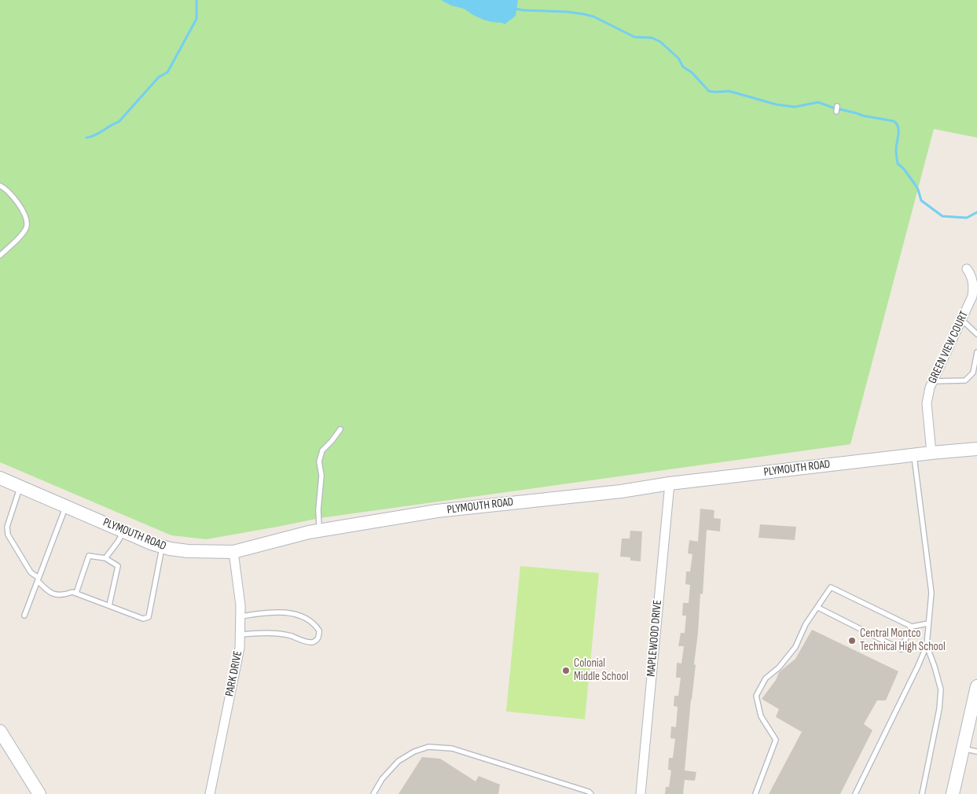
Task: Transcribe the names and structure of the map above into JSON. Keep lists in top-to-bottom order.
{
  "streets": {
    "street": [
      "GREEN VIEW COURT",
      "PLYMOUTH ROAD",
      "MAPLEWOOD DRIVE",
      "PARK DRIVE"
    ]
  },
  "crossings": [
    ["GREEN VIEW COURT", "PLYMOUTH ROAD"],
    ["PLYMOUTH ROAD", "MAPLEWOOD DRIVE"],
    ["PLYMOUTH ROAD", "PARK DRIVE"]
  ],
  "places": ["Central Montco Technical High School", "Colonial Middle School"]
}
